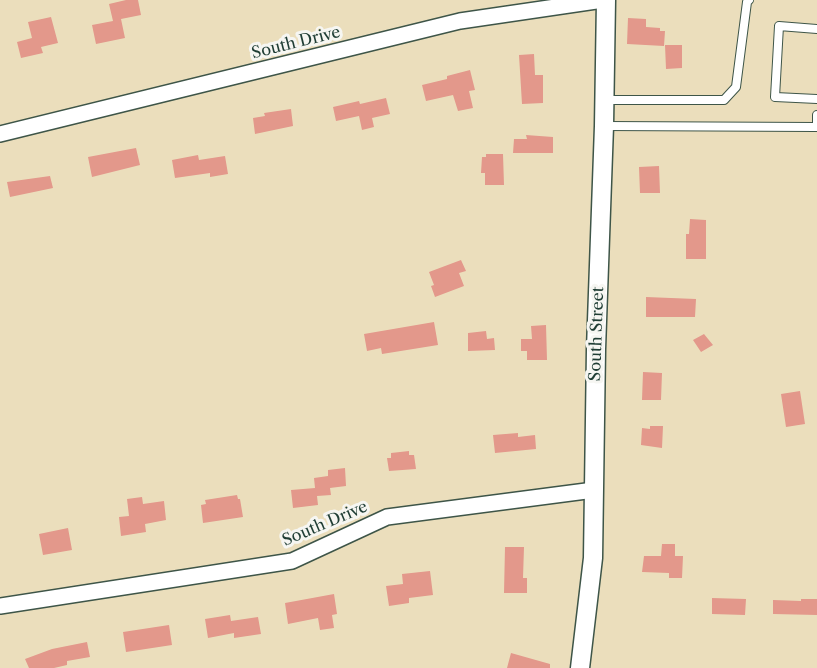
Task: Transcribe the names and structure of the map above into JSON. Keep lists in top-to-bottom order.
{
  "streets": {
    "street": ["South Drive", "South Street"]
  },
  "crossings": [
    ["South Drive", "South Street"]
  ]
}
